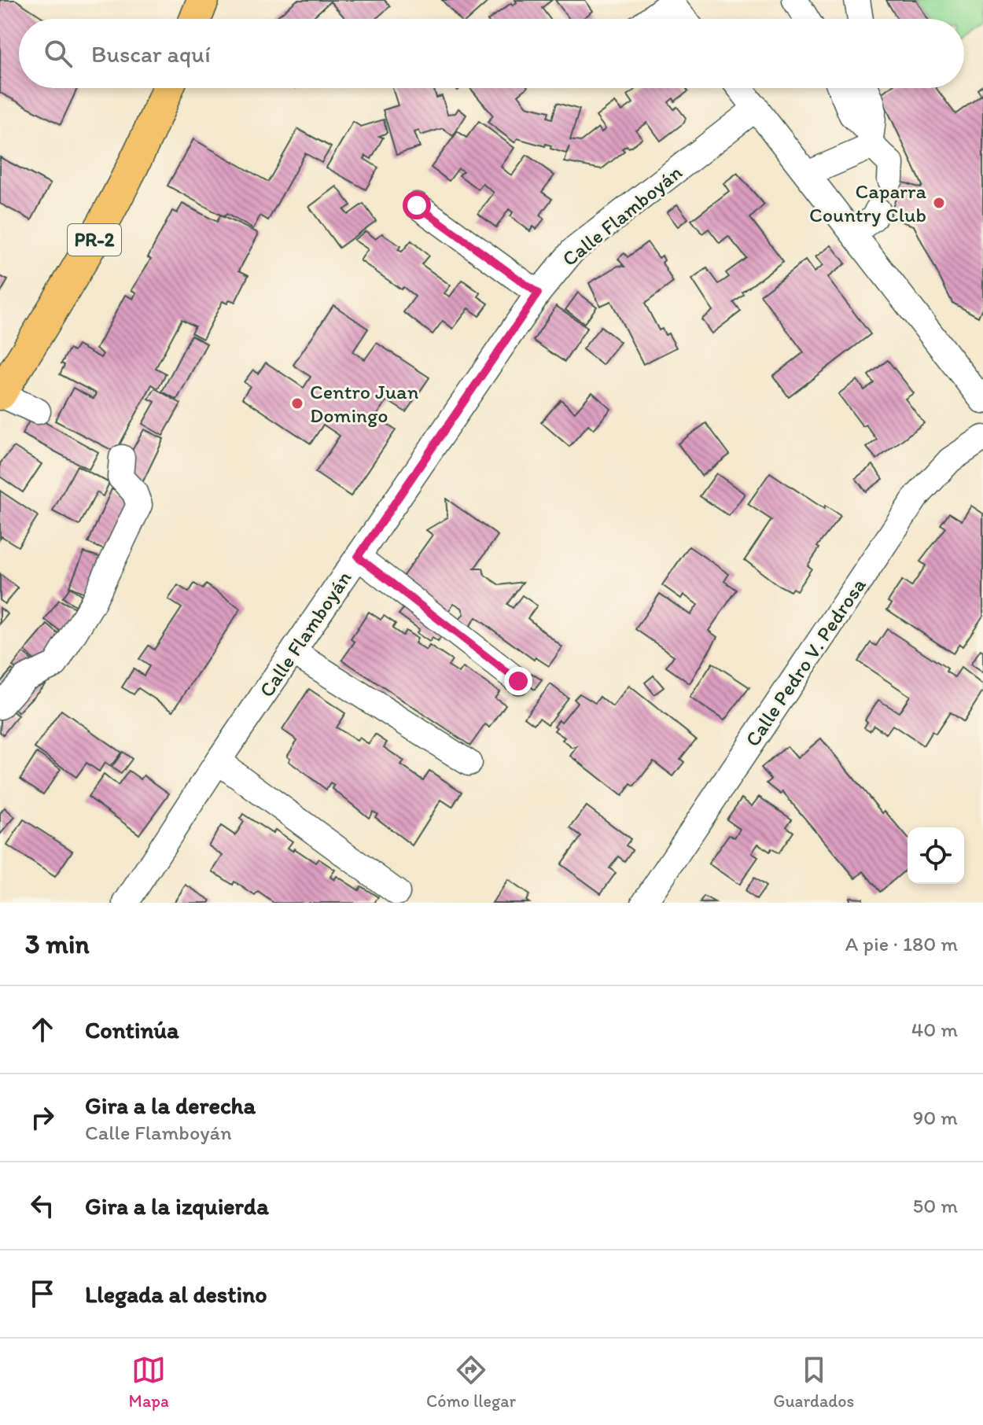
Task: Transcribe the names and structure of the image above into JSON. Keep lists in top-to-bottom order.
{
  "streets": {
    "main road": ["PR-2"],
    "street": ["Calle Flamboyán", "Calle Pedro V. Pedrosa"]
  },
  "places": ["Caparra Country Club", "Centro Juan Domingo"],
  "page": {
    "search": "Buscar aquí",
    "heading": ["3 min", "A pie · 180 m"],
    "list": [
      ["Continúa", "40 m"],
      ["Gira a la derecha", "Calle Flamboyán", "90 m"],
      ["Gira a la izquierda", "50 m"],
      "Llegada al destino"
    ],
    "nav": ["Mapa", "Cómo llegar", "Guardados"]
  }
}
